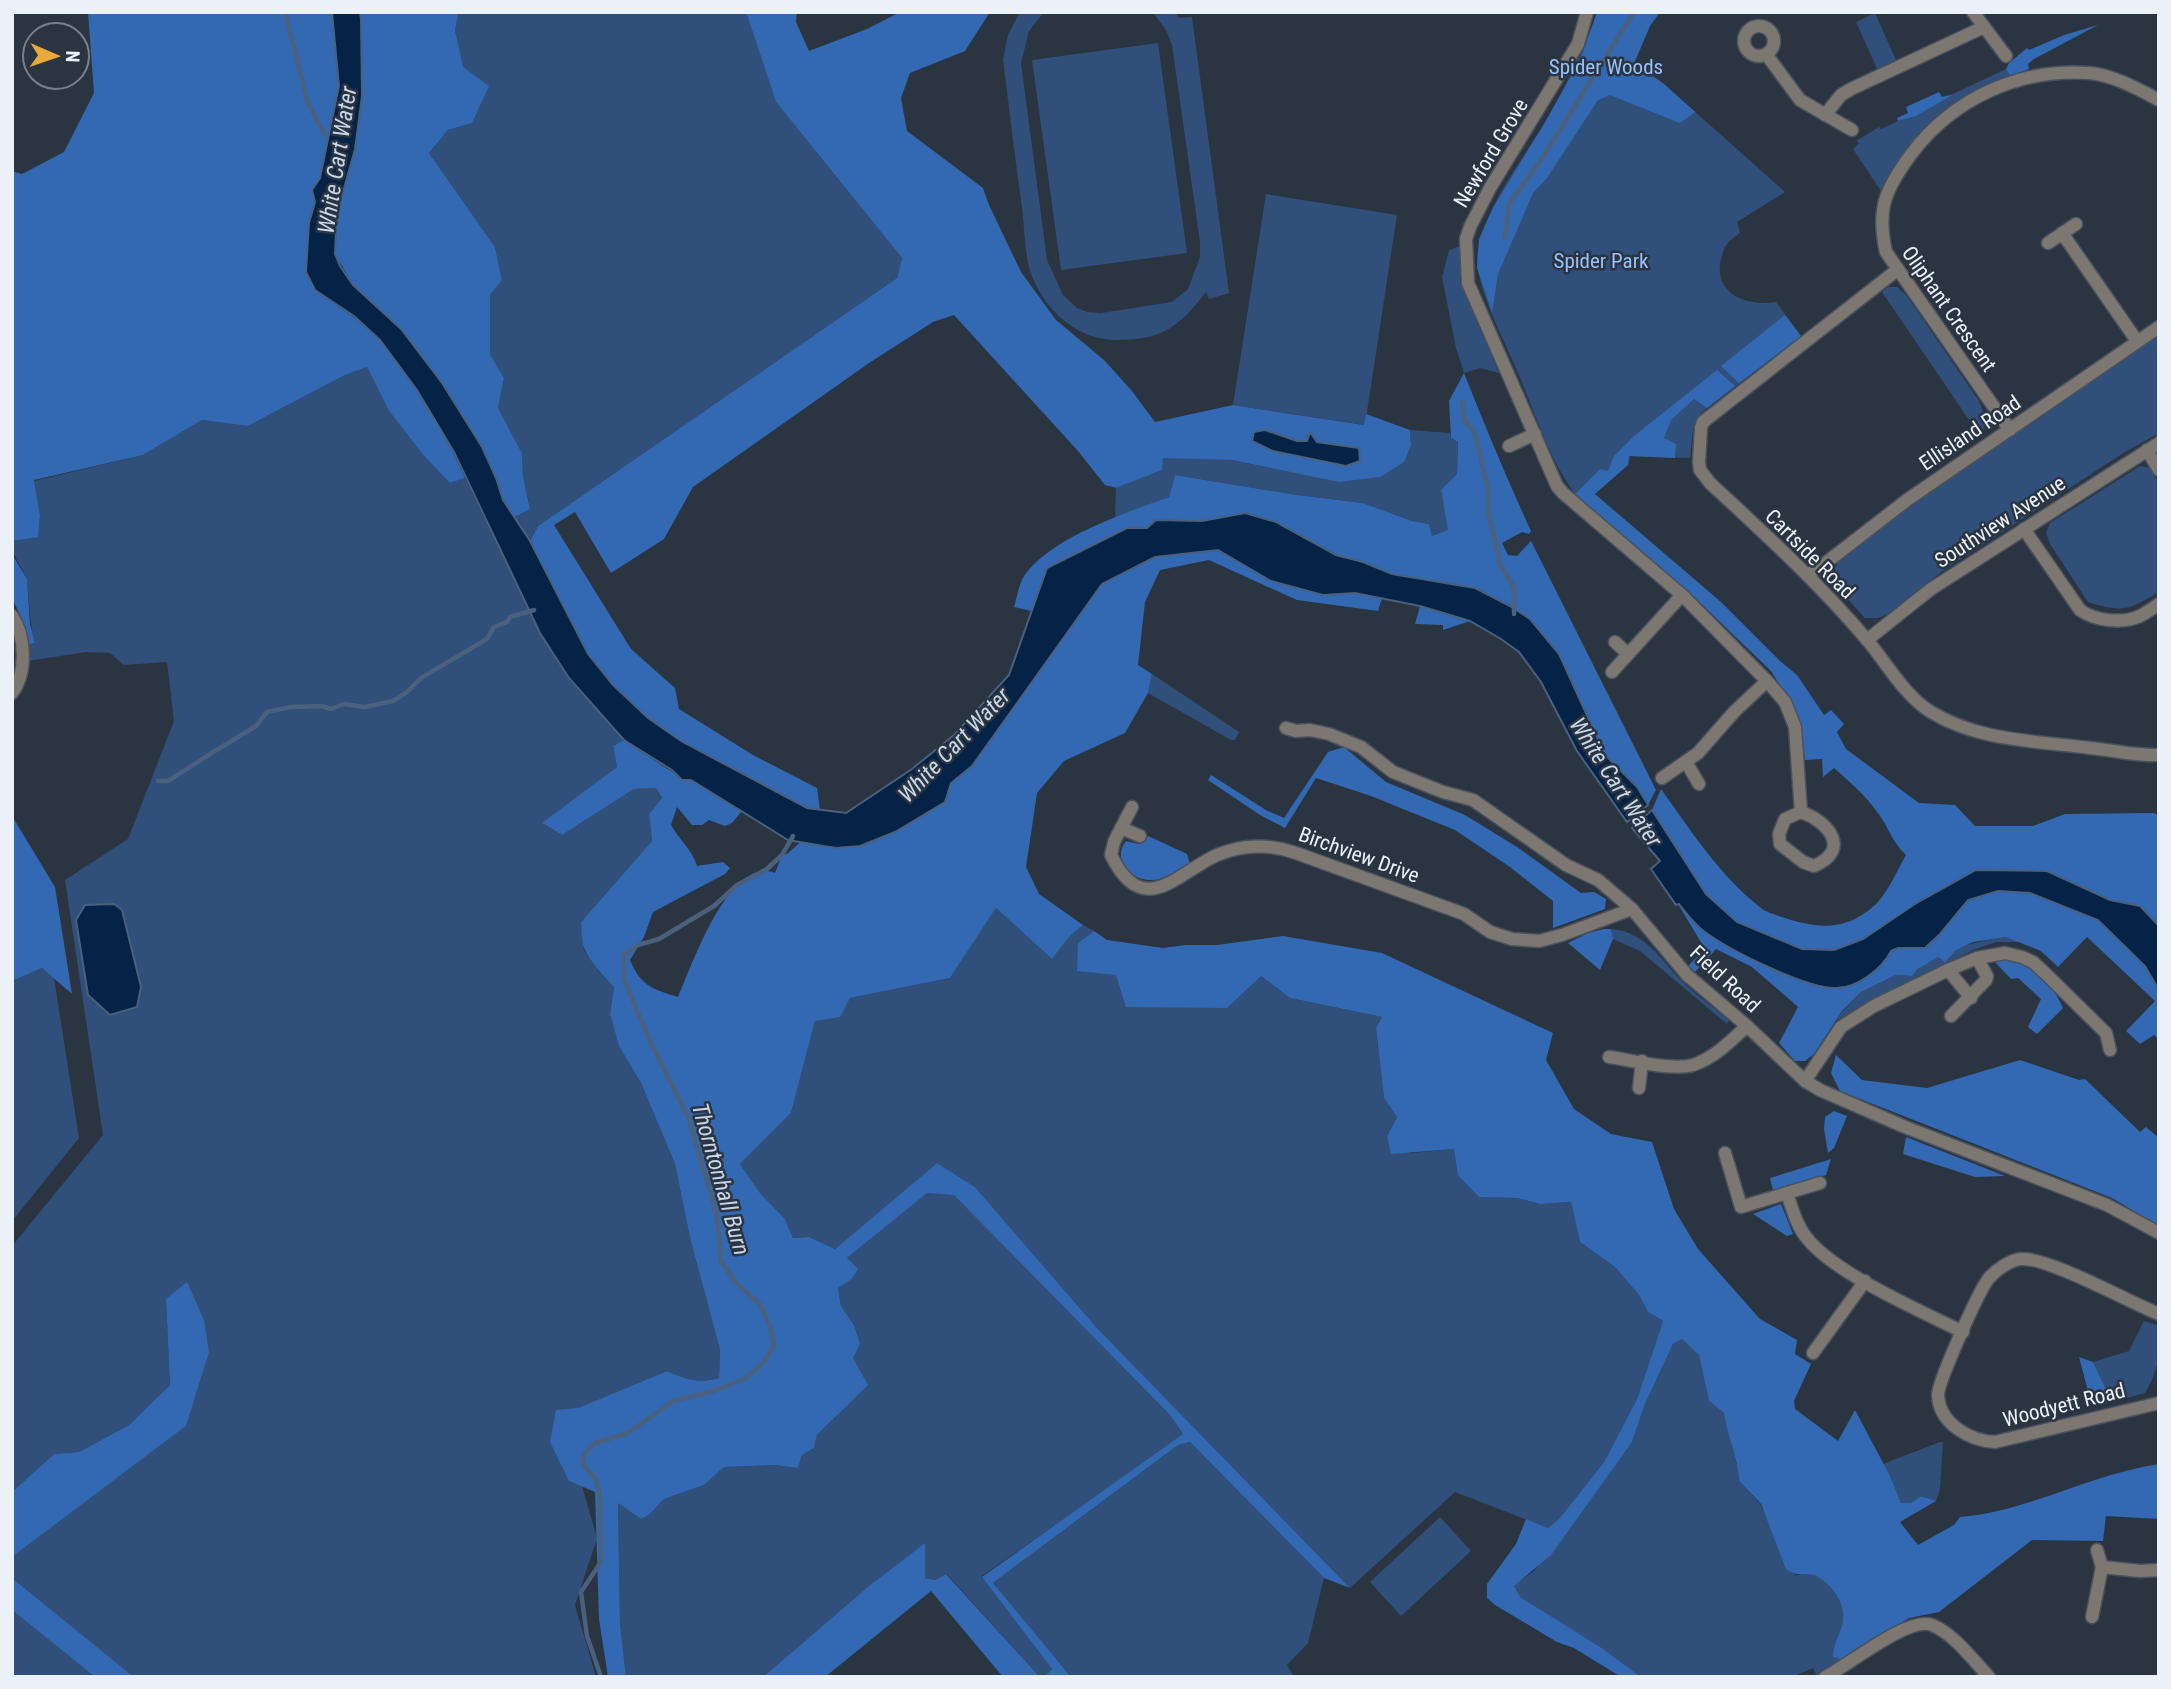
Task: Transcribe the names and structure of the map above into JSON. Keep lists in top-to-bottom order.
{
  "streets": {
    "street": [
      "Newford Grove",
      "Oliphant Crescent",
      "Ellisland Road",
      "Southview Avenue",
      "Cartside Road",
      "Birchview Drive",
      "Field Road",
      "Woodyett Road"
    ]
  },
  "crossings": [
    ["Oliphant Crescent", "Ellisland Road"],
    ["Oliphant Crescent", "Cartside Road"],
    ["Ellisland Road", "Cartside Road"],
    ["Southview Avenue", "Cartside Road"],
    ["Birchview Drive", "Field Road"]
  ],
  "water": ["White Cart Water", "Thorntonhall Burn"],
  "parks": ["Spider Woods", "Spider Park"],
  "north": "right"
}
